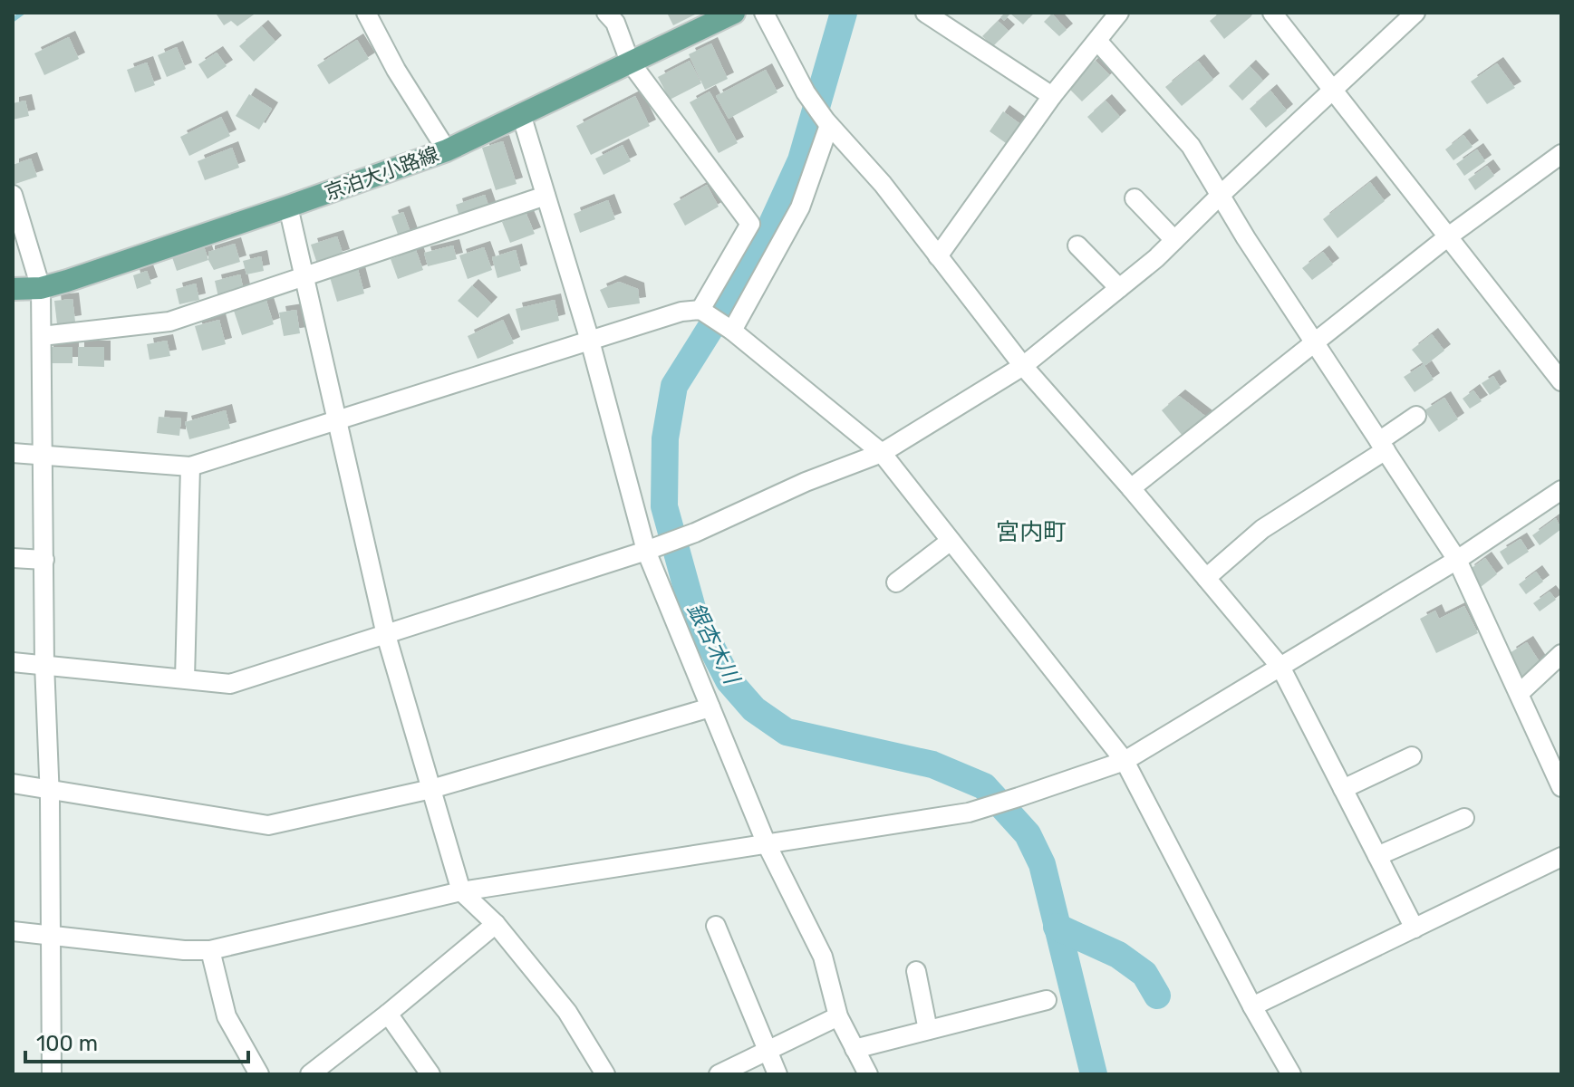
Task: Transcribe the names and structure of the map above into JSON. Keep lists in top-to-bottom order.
{
  "streets": {
    "main road": ["京泊大小路線"]
  },
  "districts": ["宮内町"],
  "water": ["銀杏木川"],
  "scale_bar": "100 m"
}
